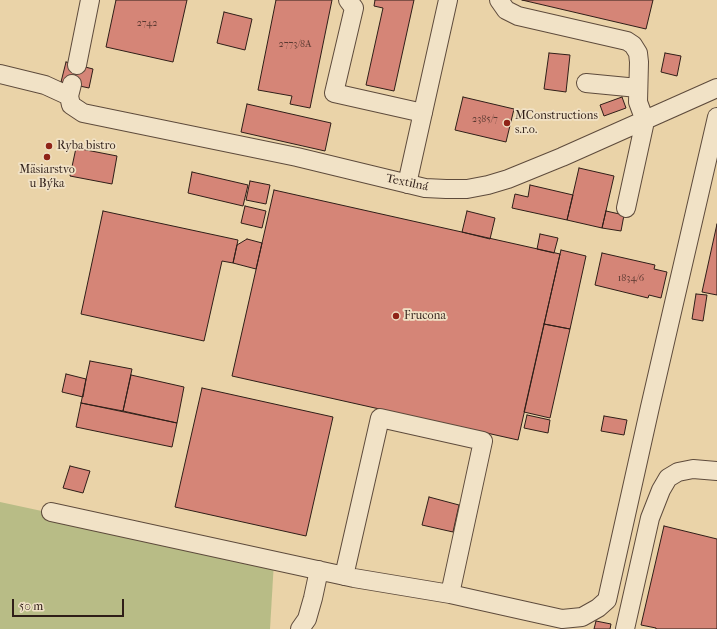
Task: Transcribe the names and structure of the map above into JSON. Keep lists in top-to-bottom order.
{
  "streets": {
    "lane": ["Textilná"]
  },
  "places": [
    "MConstructions s.r.o.",
    "Ryba bistro",
    "Mäsiarstvo u Býka",
    "Frucona"
  ],
  "house_numbers": [
    "2742",
    "2773/8A",
    "2385/7",
    "1834/6"
  ],
  "scale_bar": "50 m"
}
